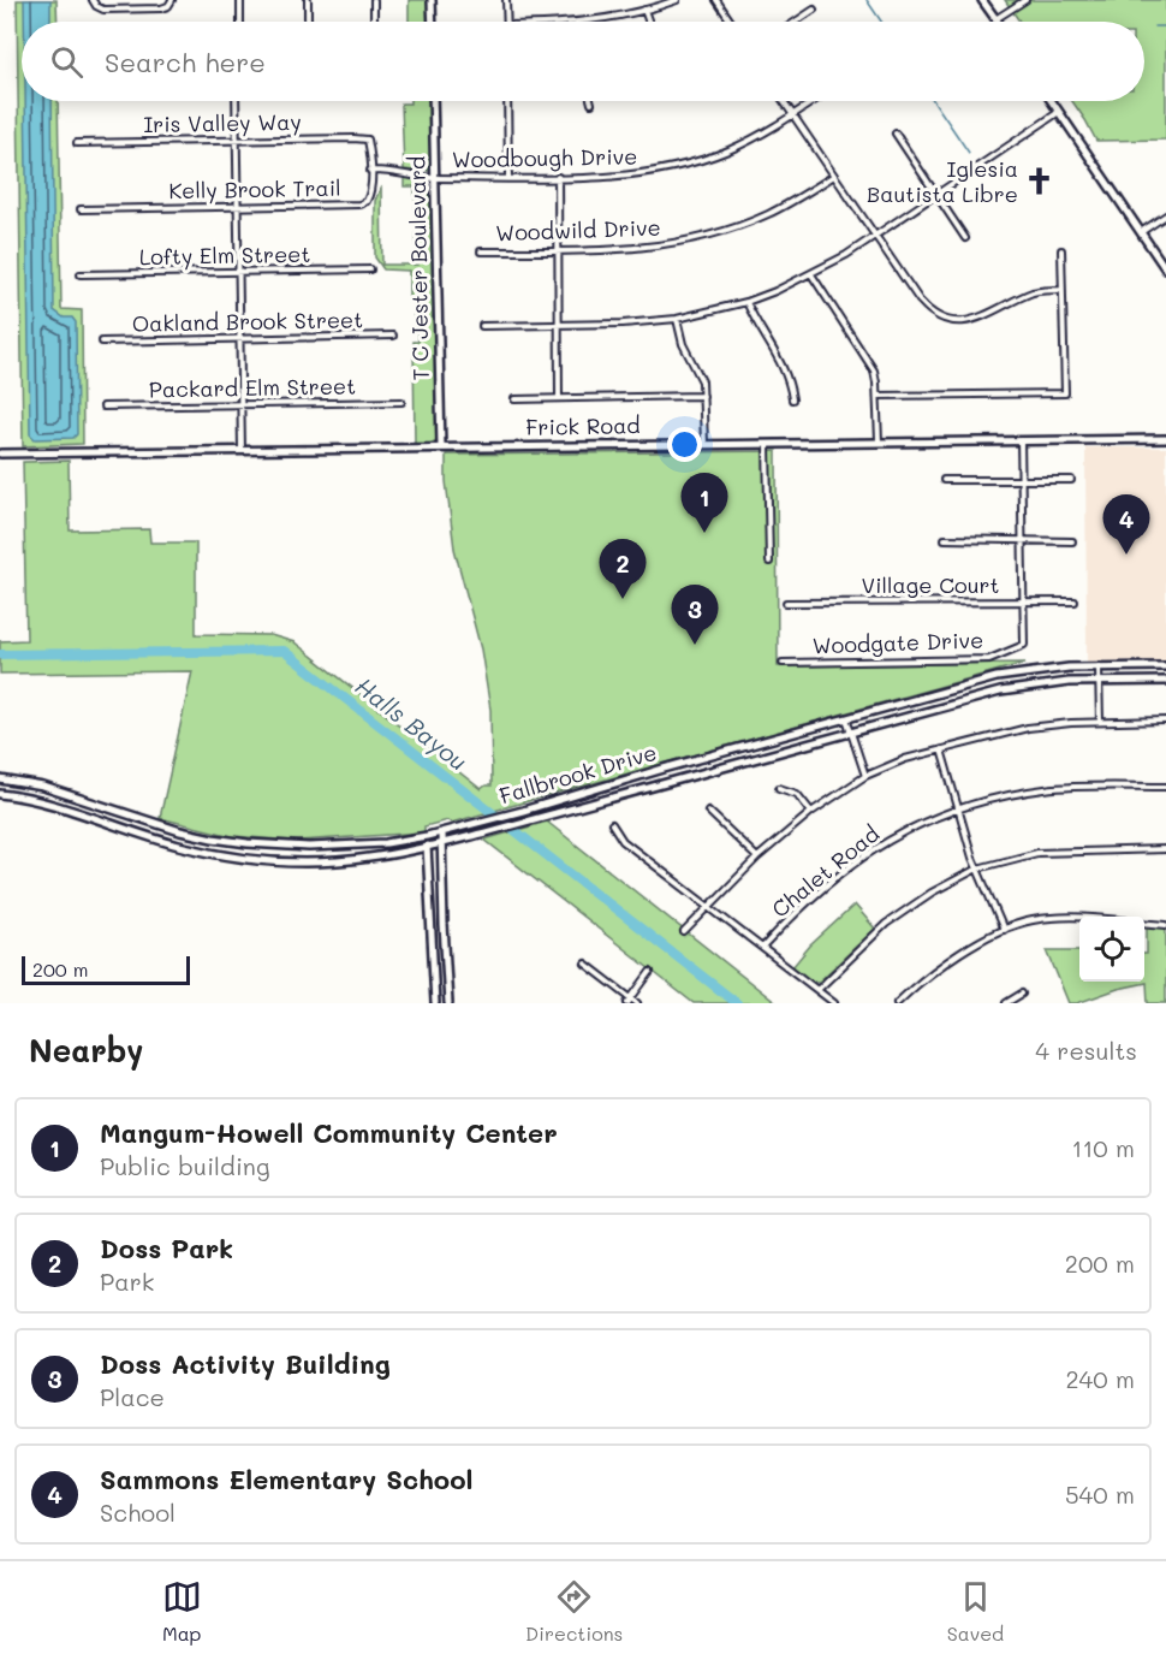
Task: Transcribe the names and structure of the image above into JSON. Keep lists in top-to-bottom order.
{
  "streets": {
    "main road": ["T C Jester Boulevard", "Frick Road", "Fallbrook Drive"],
    "street": [
      "Iris Valley Way",
      "Woodbough Drive",
      "Kelly Brook Trail",
      "Woodwild Drive",
      "Lofty Elm Street",
      "Oakland Brook Street",
      "Packard Elm Street",
      "Village Court",
      "Woodgate Drive",
      "Chalet Road"
    ]
  },
  "crossings": [
    ["Iris Valley Way", "Kelly Brook Trail"],
    ["Woodbough Drive", "Kelly Brook Trail"],
    ["Woodbough Drive", "T C Jester Boulevard"],
    ["T C Jester Boulevard", "Frick Road"],
    ["Frick Road", "Woodgate Drive"],
    ["Village Court", "Woodgate Drive"]
  ],
  "water": ["Halls Bayou"],
  "places": {
    "church": ["Iglesia Bautista Libre"]
  },
  "scale_bar": "200 m",
  "page": {
    "search": "Search here",
    "pins": [
      "1",
      "4",
      "2",
      "3"
    ],
    "scale": "200 m",
    "heading": ["Nearby", "4 results"],
    "list": [
      {
        "mark": "1",
        "name": "Mangum-Howell Community Center",
        "note": "Public building",
        "value": "110 m"
      },
      {
        "mark": "2",
        "name": "Doss Park",
        "note": "Park",
        "value": "200 m"
      },
      {
        "mark": "3",
        "name": "Doss Activity Building",
        "note": "Place",
        "value": "240 m"
      },
      {
        "mark": "4",
        "name": "Sammons Elementary School",
        "note": "School",
        "value": "540 m"
      }
    ],
    "nav": ["Map", "Directions", "Saved"]
  }
}
